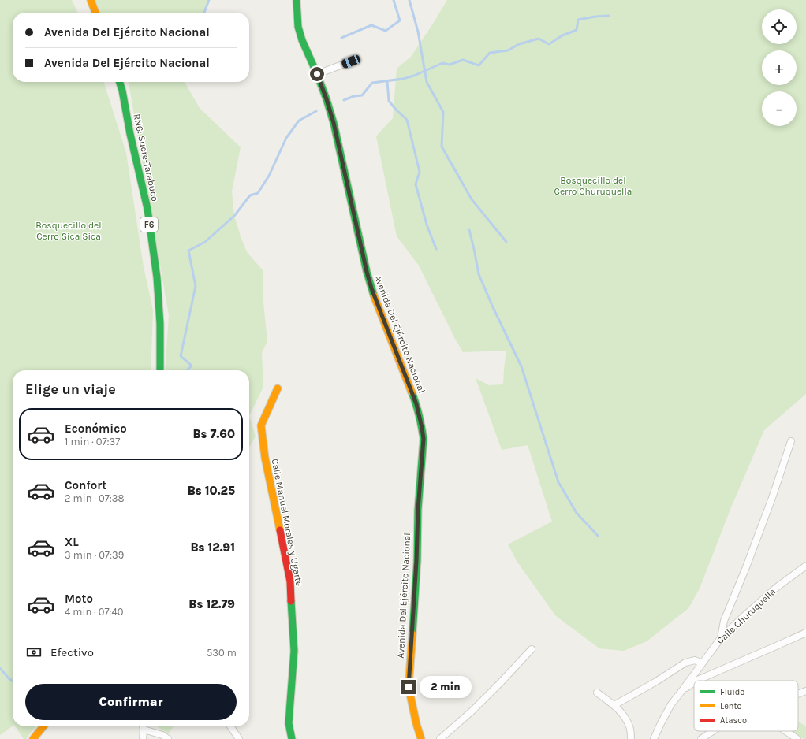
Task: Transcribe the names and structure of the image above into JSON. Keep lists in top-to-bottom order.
{
  "streets": {
    "main road": [
      "RN6: Sucre-Tarabuco",
      "F6",
      "Avenida Del Ejército Nacional",
      "Calle Manuel Morales y Ugarte"
    ],
    "street": ["Calle Churuquella"]
  },
  "parks": ["Bosquecillo del Cerro Churuquella", "Bosquecillo del Cerro Sica Sica"],
  "legend": ["Fluido", "Lento", "Atasco"],
  "page": {
    "map_buttons": ["+", "−"],
    "banner": ["Avenida Del Ejército Nacional", "Avenida Del Ejército Nacional"],
    "heading": "Elige un viaje",
    "list": [
      {
        "name": "Económico",
        "note": "1 min · 07:37",
        "value": "Bs 7.60"
      },
      {
        "name": "Confort",
        "note": "2 min · 07:38",
        "value": "Bs 10.25"
      },
      {
        "name": "XL",
        "note": "3 min · 07:39",
        "value": "Bs 12.91"
      },
      {
        "name": "Moto",
        "note": "4 min · 07:40",
        "value": "Bs 12.79"
      }
    ],
    "pay": ["Efectivo", "530 m"],
    "bubble": "2 min",
    "buttons": "Confirmar"
  }
}
